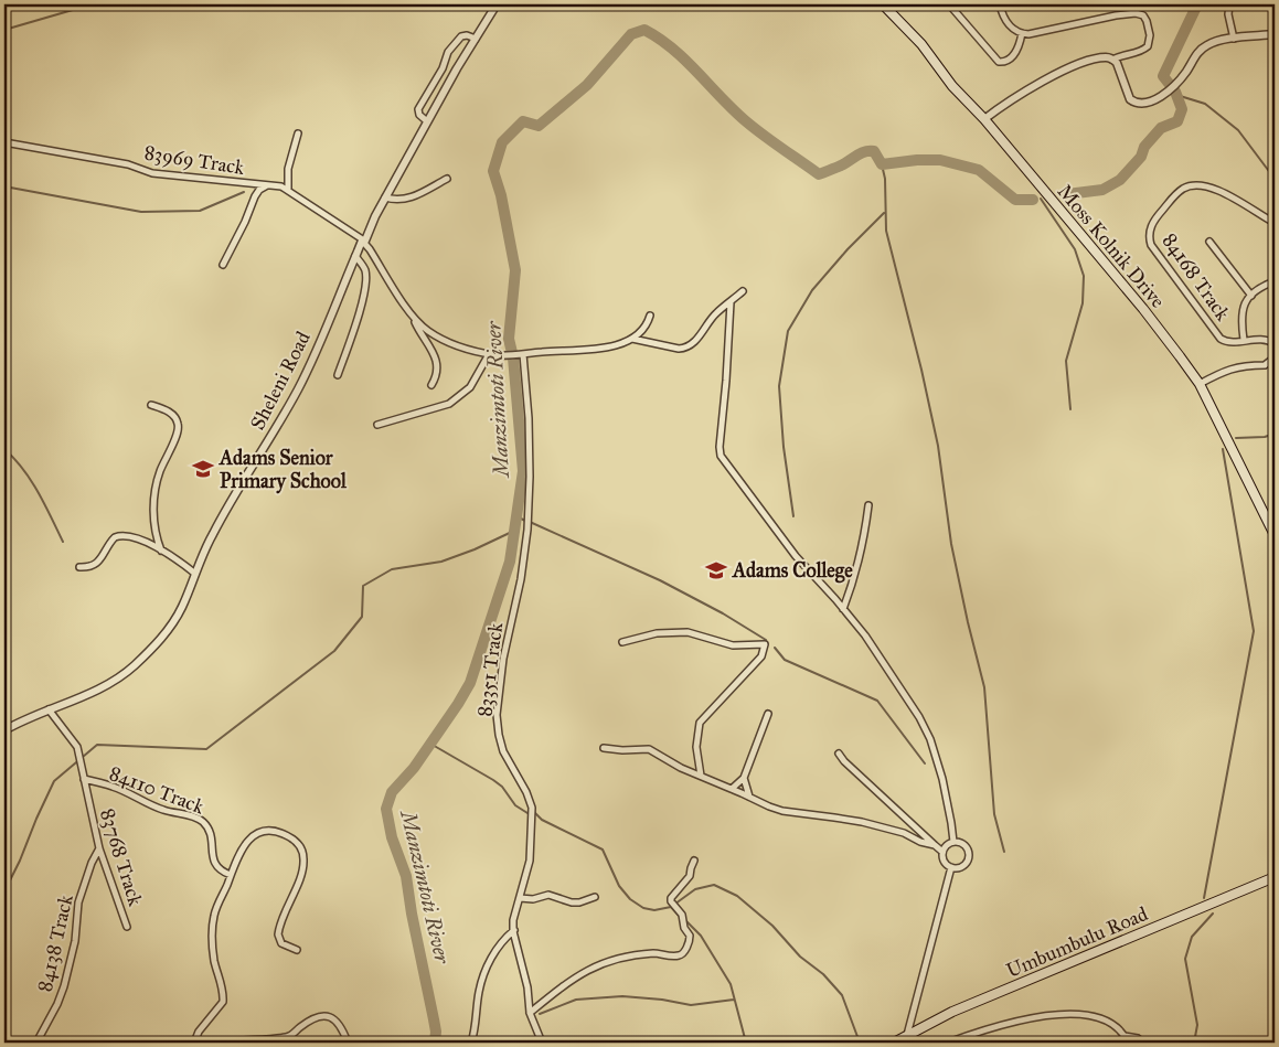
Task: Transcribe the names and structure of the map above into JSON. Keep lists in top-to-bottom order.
{
  "streets": {
    "main road": ["Moss Kolnik Drive", "Umbumbulu Road"],
    "street": [
      "83969 Track",
      "84168 Track",
      "Sheleni Road",
      "83351 Track",
      "84110 Track",
      "83768 Track",
      "84138 Track"
    ]
  },
  "crossings": [
    ["83969 Track", "Sheleni Road"],
    ["Sheleni Road", "83768 Track"],
    ["84110 Track", "83768 Track"],
    ["83768 Track", "84138 Track"]
  ],
  "water": ["Manzimtoti River"],
  "places": {
    "school or university": ["Adams Senior Primary School", "Adams College"]
  }
}
